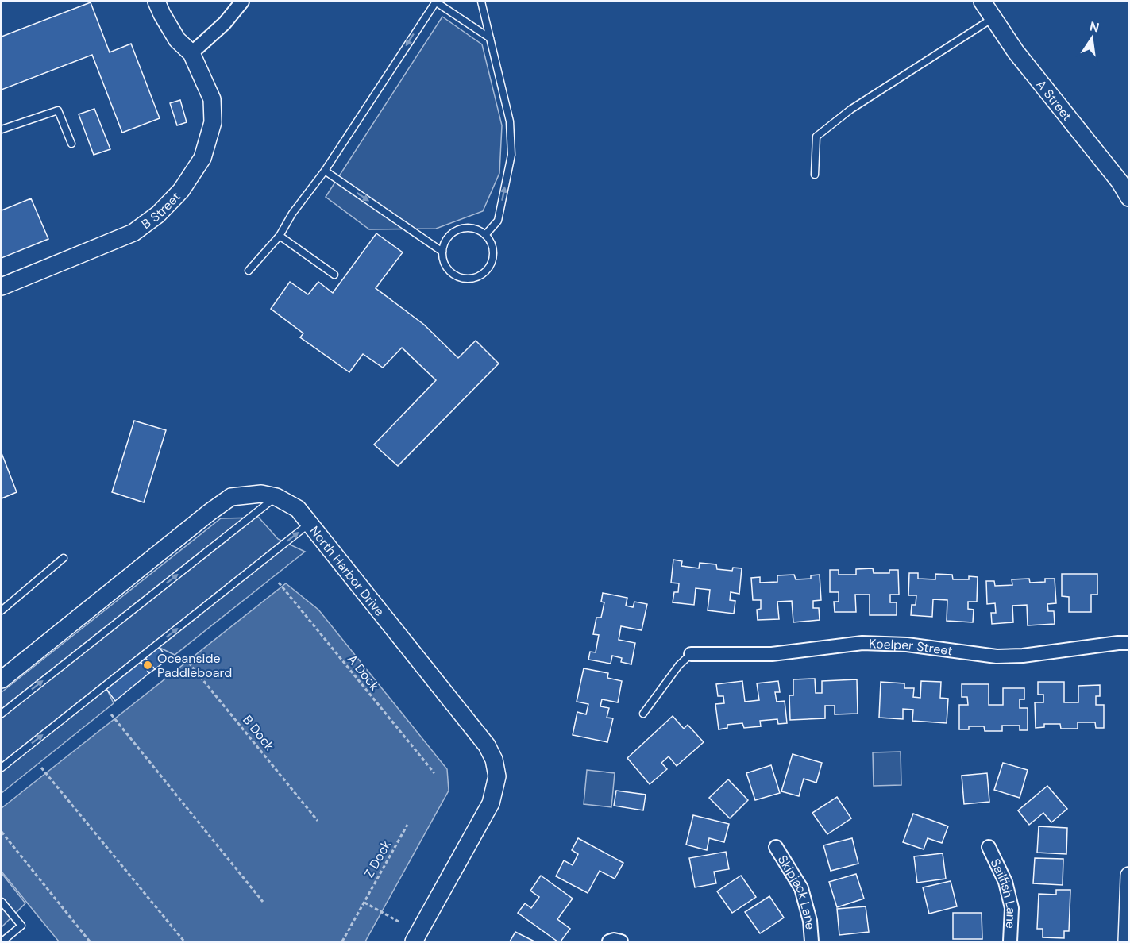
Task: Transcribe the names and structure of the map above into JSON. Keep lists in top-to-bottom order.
{
  "streets": {
    "street": [
      "A Street",
      "B Street",
      "North Harbor Drive",
      "Koelper Street",
      "Skipjack Lane",
      "Sailfish Lane"
    ],
    "path": ["A Dock", "B Dock", "Z Dock"]
  },
  "places": ["Oceanside Paddleboard"],
  "north": "top"
}
